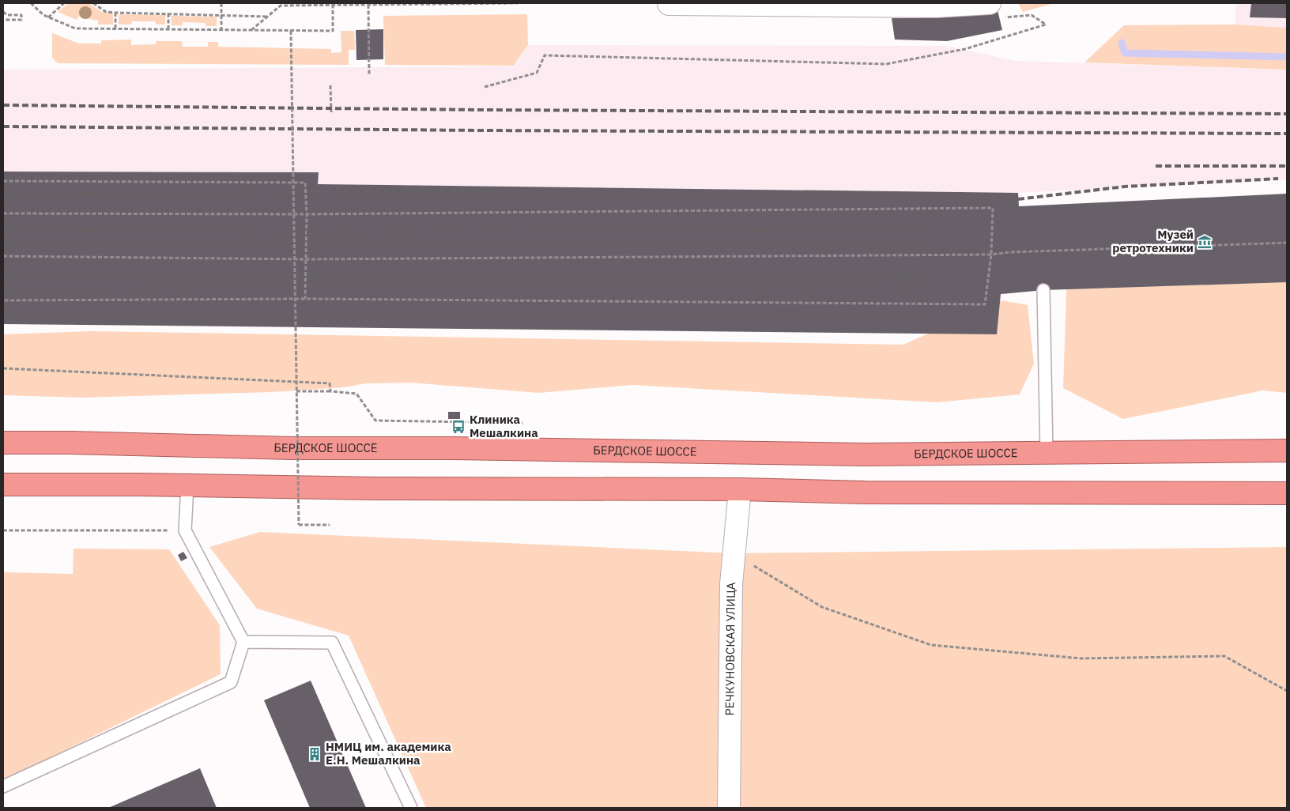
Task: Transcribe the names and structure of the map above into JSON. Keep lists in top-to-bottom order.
{
  "streets": {
    "highway": ["БЕРДСКОЕ ШОССЕ"],
    "street": ["РЕЧКУНОВСКАЯ УЛИЦА"]
  },
  "places": {
    "museum": ["Музей ретротехники"],
    "bus stop": ["Клиника Мешалкина"],
    "building": ["НМИЦ им. академика Е.Н. Мешалкина"]
  }
}
